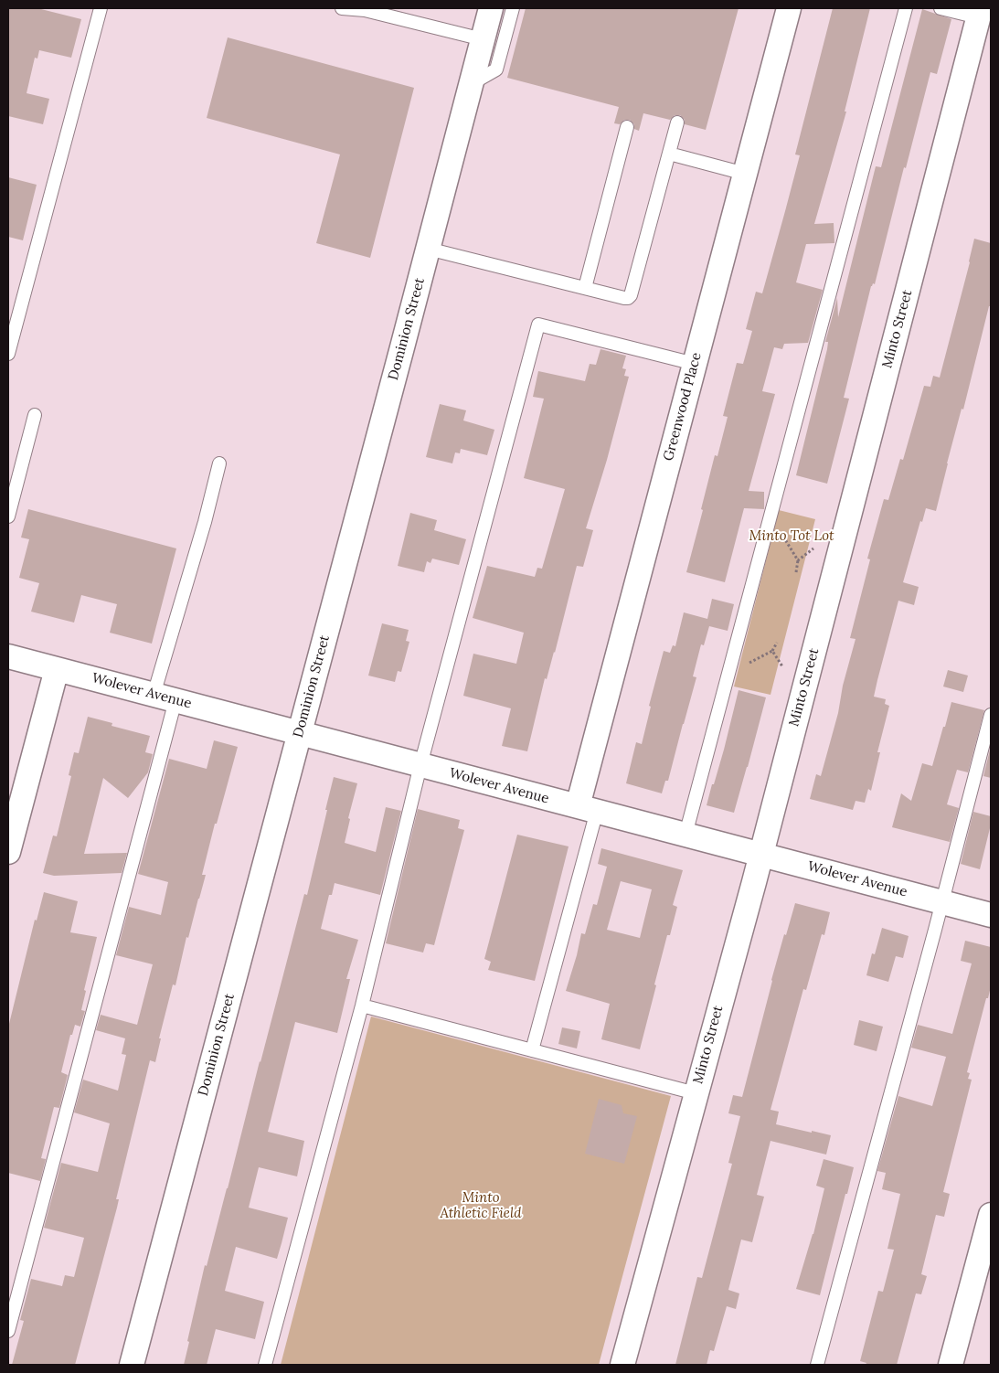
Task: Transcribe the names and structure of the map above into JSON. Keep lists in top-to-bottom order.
{
  "streets": {
    "street": [
      "Dominion Street",
      "Minto Street",
      "Greenwood Place",
      "Wolever Avenue"
    ]
  },
  "crossings": [
    ["Dominion Street", "Wolever Avenue"],
    ["Minto Street", "Wolever Avenue"],
    ["Greenwood Place", "Wolever Avenue"]
  ],
  "parks": ["Minto Tot Lot", "Minto Athletic Field"]
}
